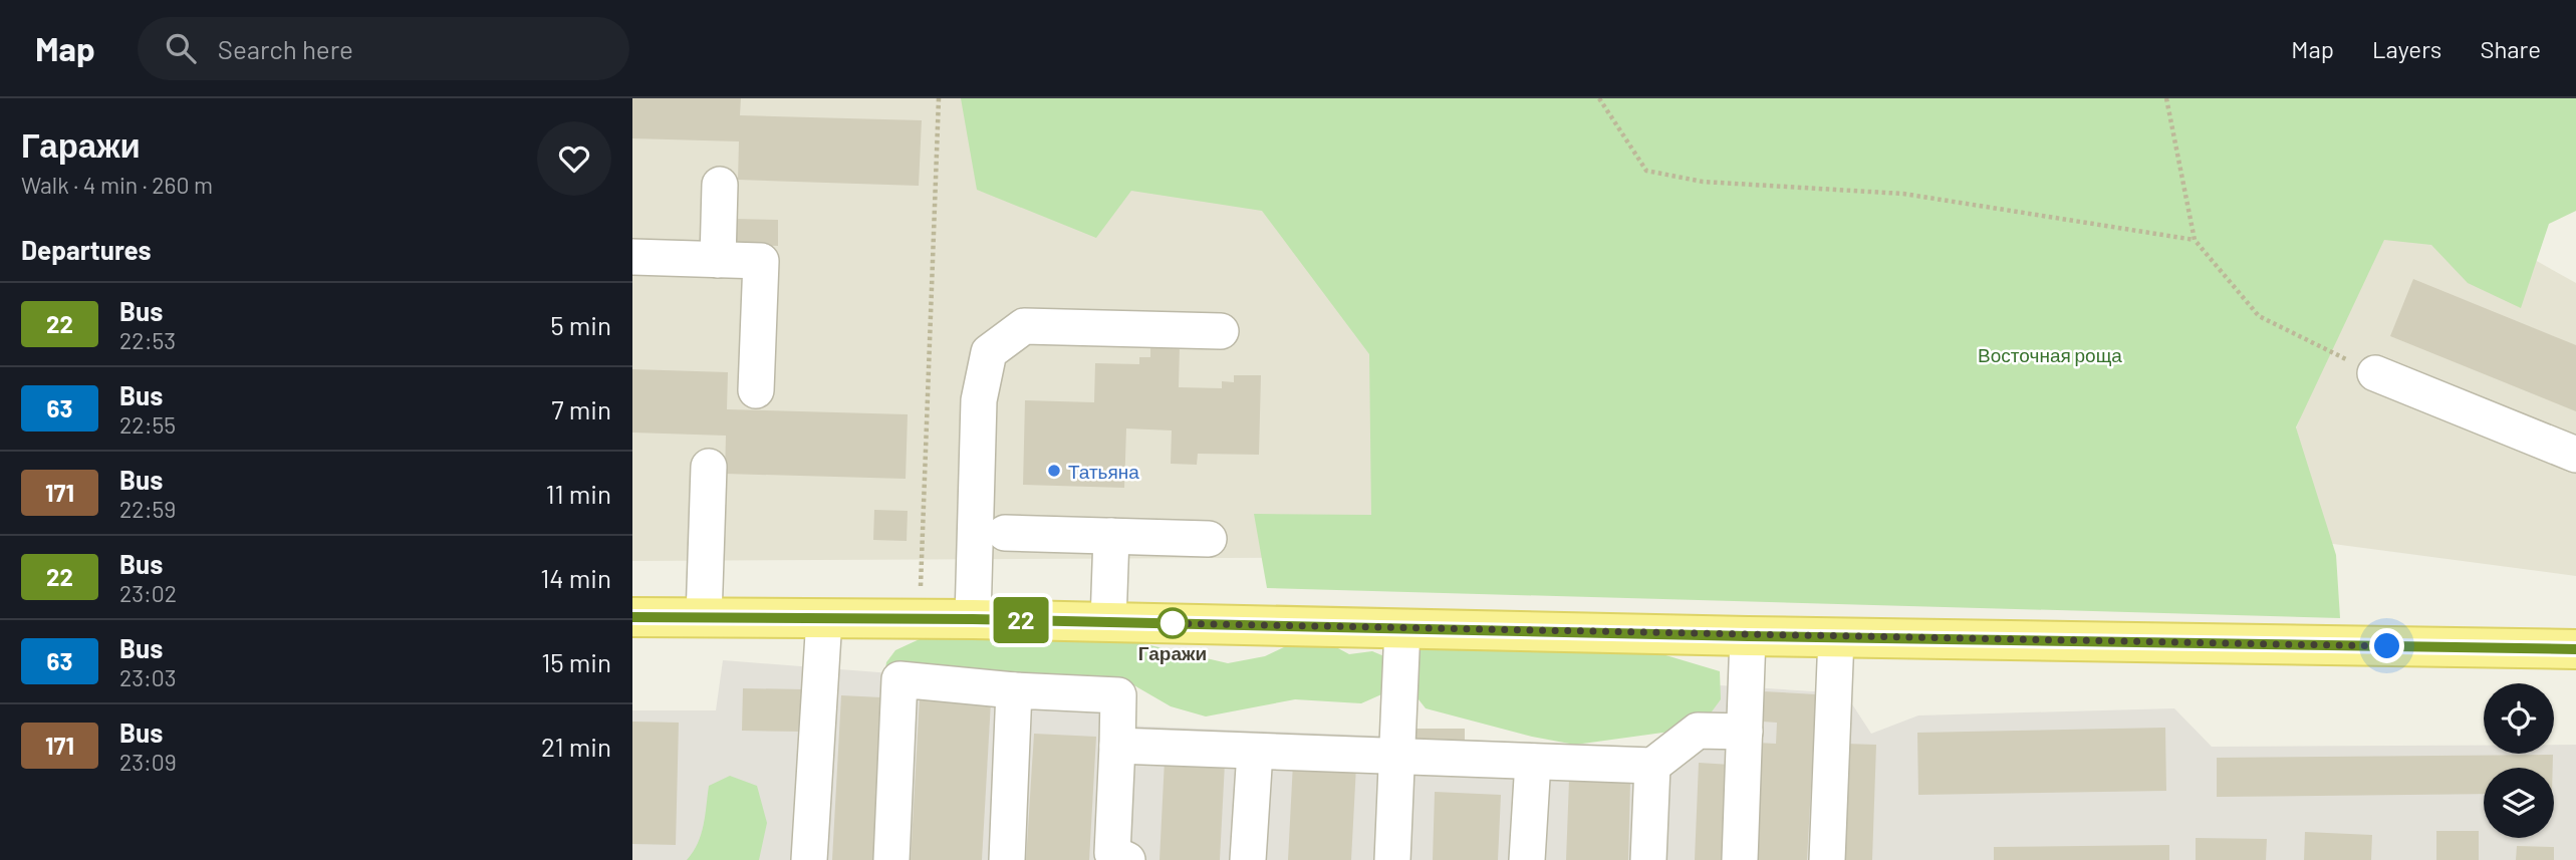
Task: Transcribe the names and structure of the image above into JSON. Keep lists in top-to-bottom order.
{
  "parks": ["Восточная роща"],
  "places": ["Татьяна", "Гаражи"],
  "lines": ["bus line 22"],
  "page": {
    "header": "Map",
    "search": "Search here",
    "nav": ["Map", "Layers", "Share"],
    "heading": [
      ["Гаражи", "Walk · 4 min · 260 m"],
      "Departures"
    ],
    "on_map": "22",
    "list": [
      {
        "mark": "22",
        "name": "Bus",
        "note": "22:53",
        "value": "5 min"
      },
      {
        "mark": "63",
        "name": "Bus",
        "note": "22:55",
        "value": "7 min"
      },
      {
        "mark": "171",
        "name": "Bus",
        "note": "22:59",
        "value": "11 min"
      },
      {
        "mark": "22",
        "name": "Bus",
        "note": "23:02",
        "value": "14 min"
      },
      {
        "mark": "63",
        "name": "Bus",
        "note": "23:03",
        "value": "15 min"
      },
      {
        "mark": "171",
        "name": "Bus",
        "note": "23:09",
        "value": "21 min"
      }
    ]
  }
}
